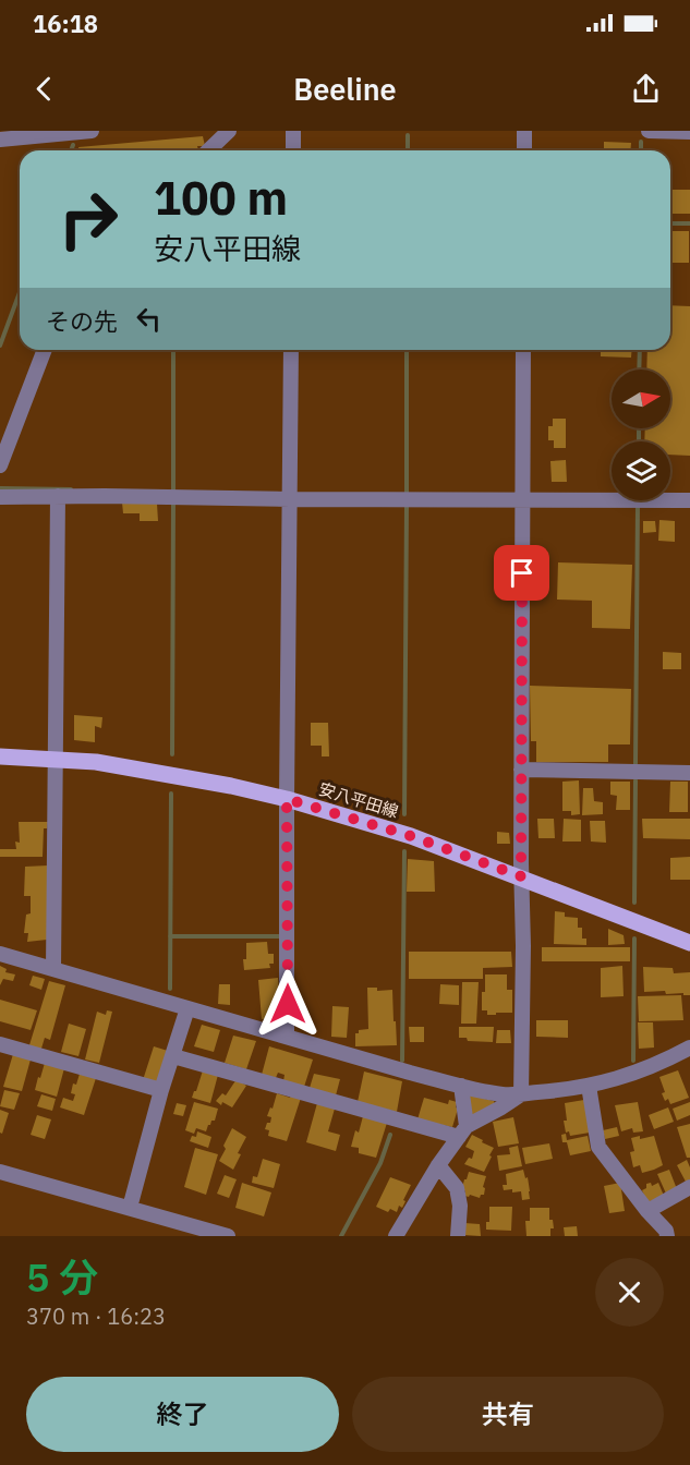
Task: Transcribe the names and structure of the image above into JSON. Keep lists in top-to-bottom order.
{
  "streets": {
    "main road": ["安八平田線"]
  },
  "north": "right",
  "page": {
    "status": "16:18",
    "header": "Beeline",
    "turn": ["100 m", "安八平田線"],
    "then": "その先",
    "heading": ["5 分", "370 m · 16:23"],
    "buttons": ["終了", "共有"]
  }
}
